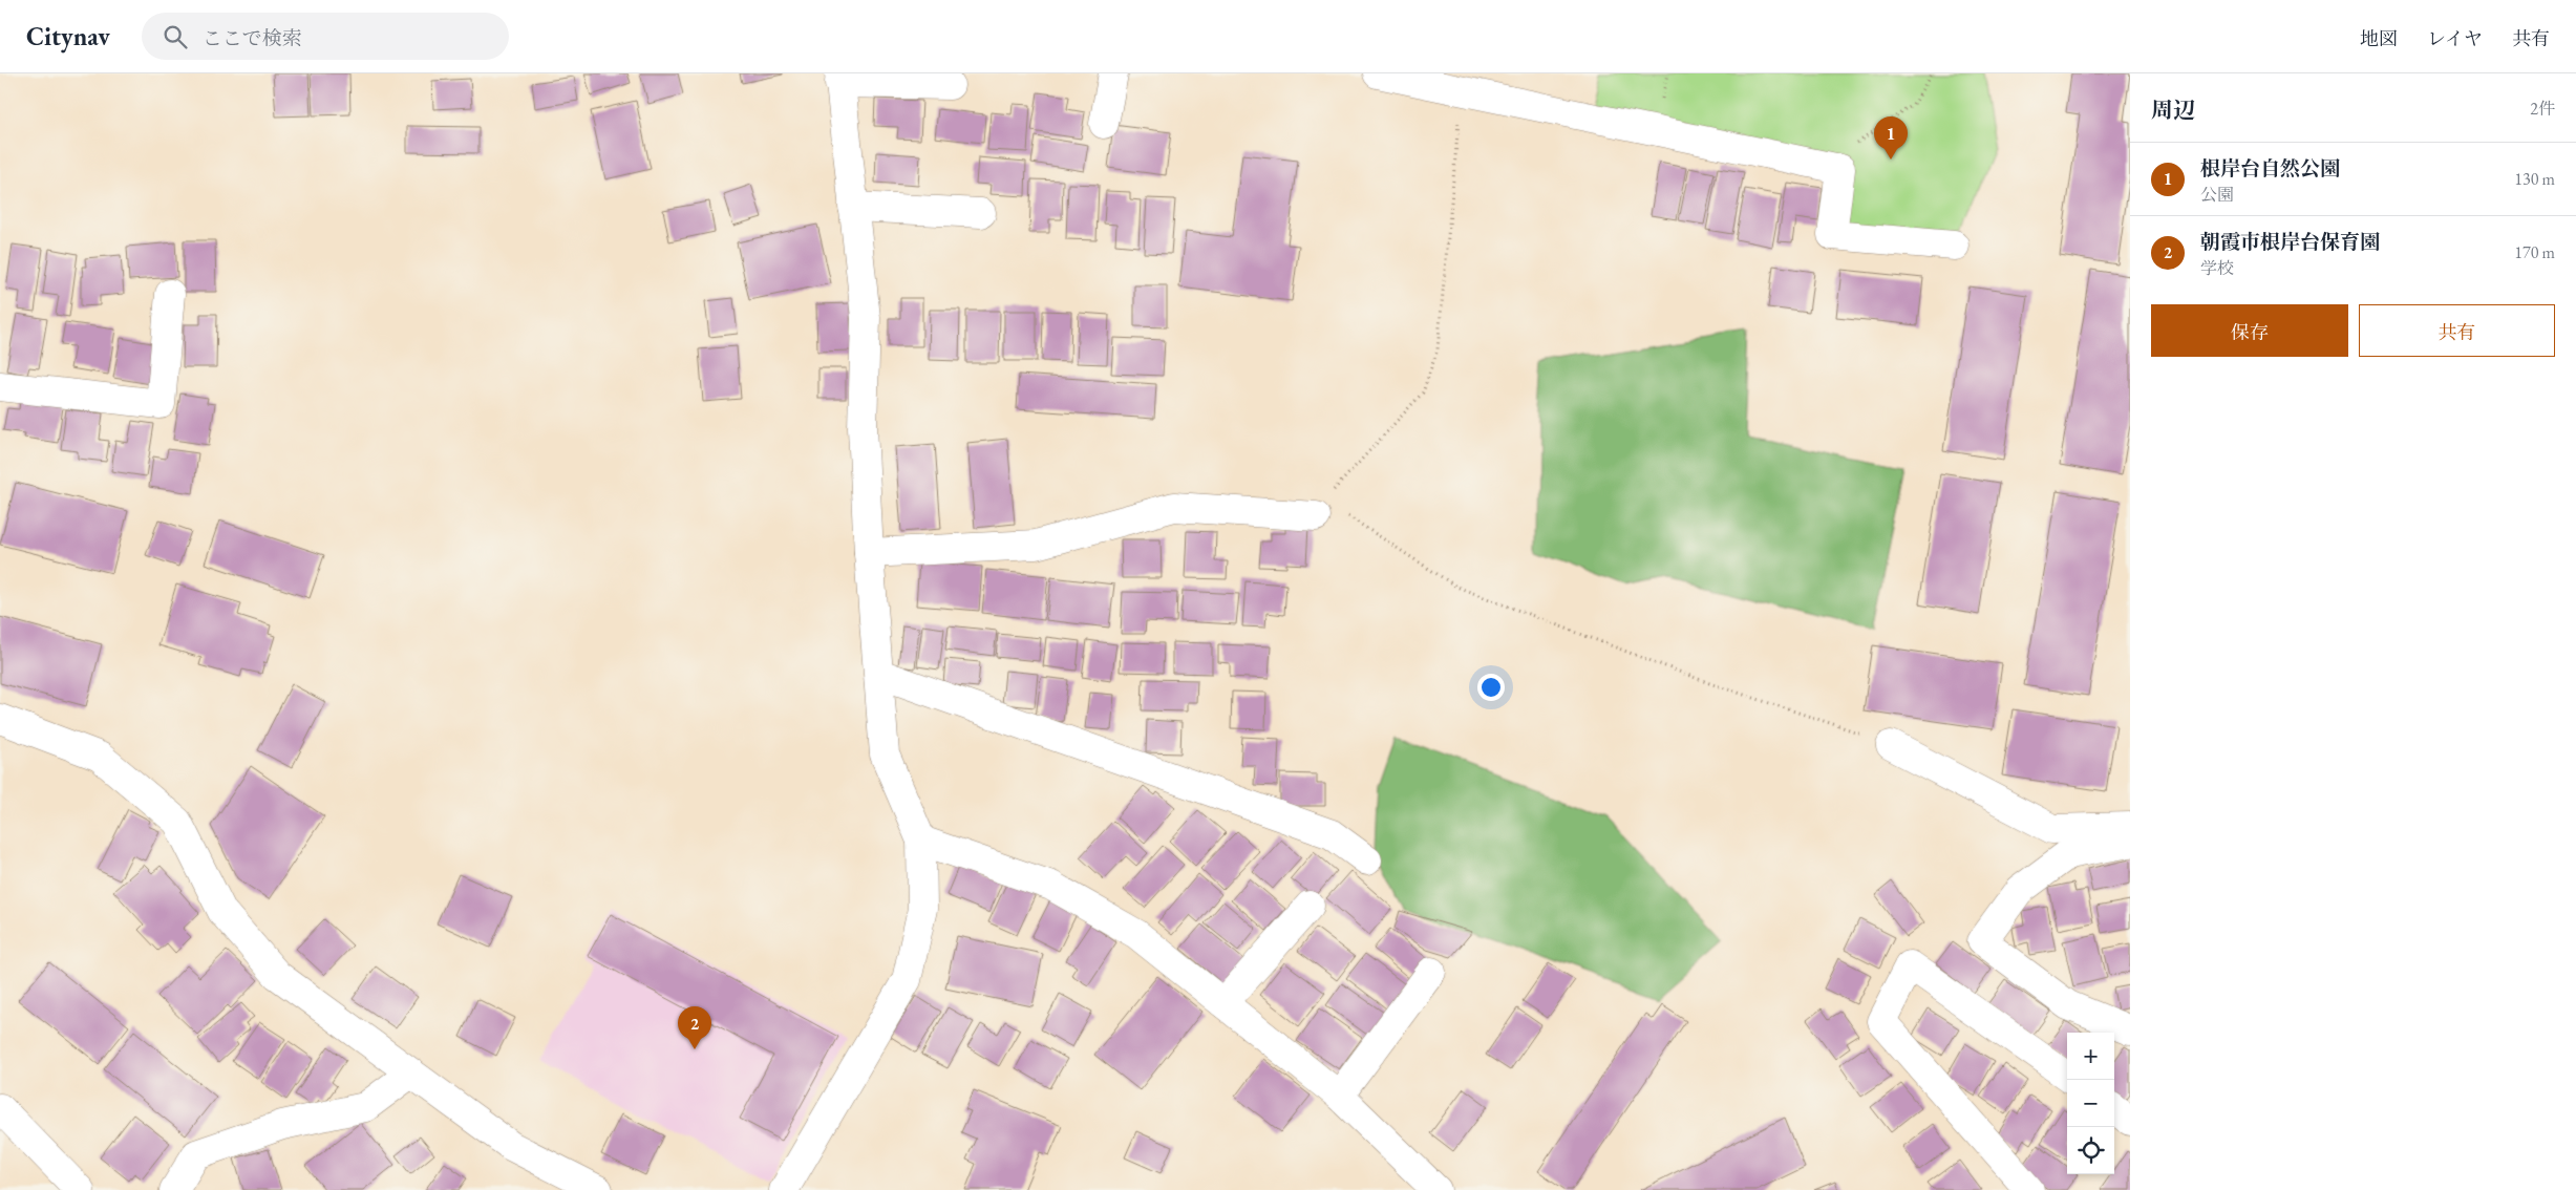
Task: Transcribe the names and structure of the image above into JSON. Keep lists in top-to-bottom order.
{
  "page": {
    "header": "Citynav",
    "search": "ここで検索",
    "nav": ["地図", "レイヤ", "共有"],
    "heading": ["周辺", "2件"],
    "pins": ["1", "2"],
    "list": [
      {
        "mark": "1",
        "name": "根岸台自然公園",
        "note": "公園",
        "value": "130 m"
      },
      {
        "mark": "2",
        "name": "朝霞市根岸台保育園",
        "note": "学校",
        "value": "170 m"
      }
    ],
    "buttons": ["保存", "共有"],
    "map_buttons": ["+", "−"]
  }
}
